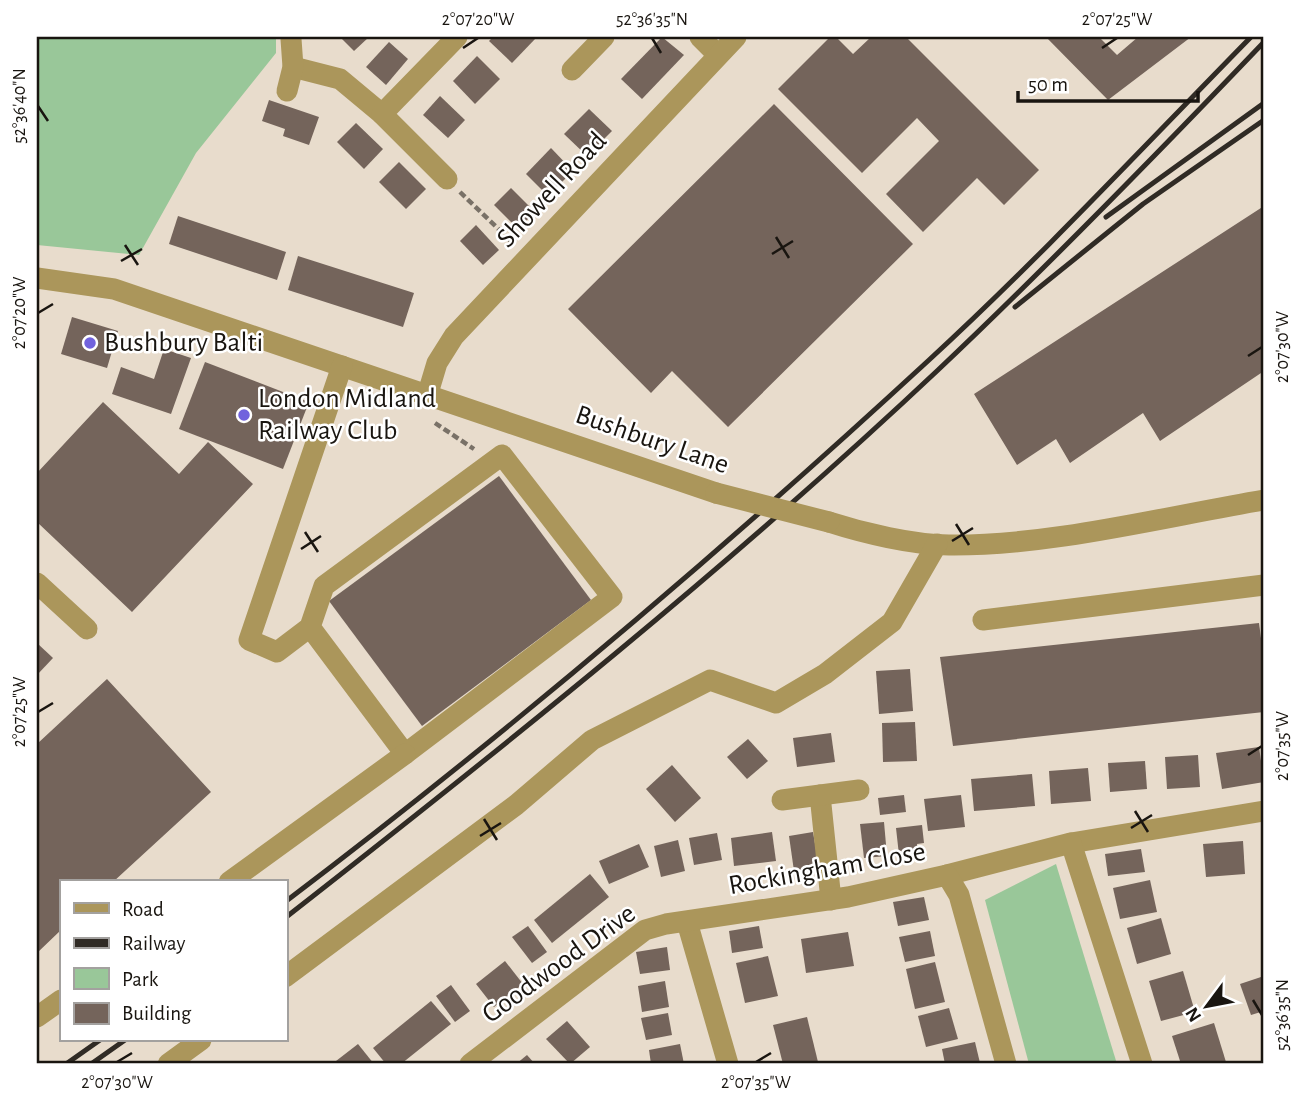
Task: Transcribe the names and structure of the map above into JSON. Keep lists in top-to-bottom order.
{
  "streets": {
    "street": [
      "Showell Road",
      "Bushbury Lane",
      "Rockingham Close",
      "Goodwood Drive"
    ]
  },
  "crossings": [
    ["Showell Road", "Bushbury Lane"],
    ["Rockingham Close", "Goodwood Drive"]
  ],
  "places": ["Bushbury Balti", "London Midland Railway Club"],
  "legend": [
    "Road",
    "Railway",
    "Park",
    "Building"
  ],
  "scale_bar": "50 m",
  "north": "bottom left",
  "coordinates": [
    "2°07'20\"W",
    "52°36'35\"N",
    "2°07'25\"W",
    "52°36'40\"N",
    "2°07'30\"W",
    "2°07'35\"W"
  ]
}
